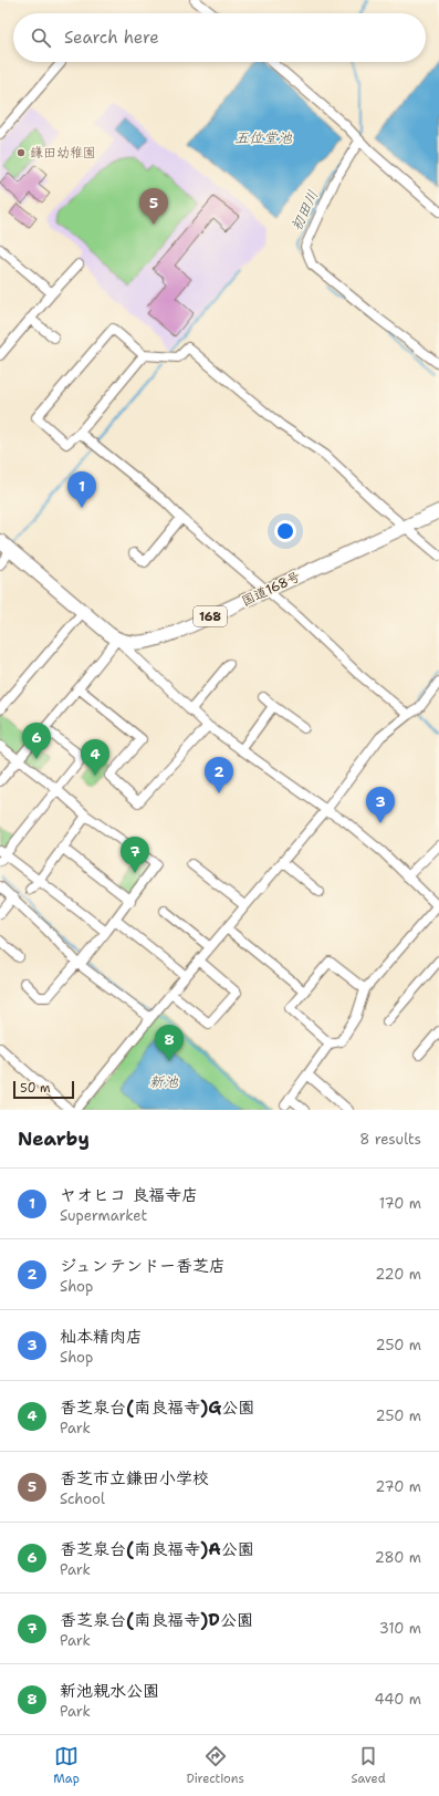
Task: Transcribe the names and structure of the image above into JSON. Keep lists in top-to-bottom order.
{
  "streets": {
    "highway": ["国道168号", "168"]
  },
  "water": ["五位堂池", "初田川", "新池"],
  "places": ["鎌田幼稚園"],
  "scale_bar": "50 m",
  "page": {
    "search": "Search here",
    "pins": [
      "5",
      "1",
      "6",
      "4",
      "2",
      "3",
      "7",
      "8"
    ],
    "scale": "50 m",
    "heading": ["Nearby", "8 results"],
    "list": [
      {
        "mark": "1",
        "name": "ヤオヒコ 良福寺店",
        "note": "Supermarket",
        "value": "170 m"
      },
      {
        "mark": "2",
        "name": "ジュンテンドー香芝店",
        "note": "Shop",
        "value": "220 m"
      },
      {
        "mark": "3",
        "name": "杣本精肉店",
        "note": "Shop",
        "value": "250 m"
      },
      {
        "mark": "4",
        "name": "香芝泉台(南良福寺)G公園",
        "note": "Park",
        "value": "250 m"
      },
      {
        "mark": "5",
        "name": "香芝市立鎌田小学校",
        "note": "School",
        "value": "270 m"
      },
      {
        "mark": "6",
        "name": "香芝泉台(南良福寺)A公園",
        "note": "Park",
        "value": "280 m"
      },
      {
        "mark": "7",
        "name": "香芝泉台(南良福寺)D公園",
        "note": "Park",
        "value": "310 m"
      },
      {
        "mark": "8",
        "name": "新池親水公園",
        "note": "Park",
        "value": "440 m"
      }
    ],
    "nav": ["Map", "Directions", "Saved"]
  }
}
